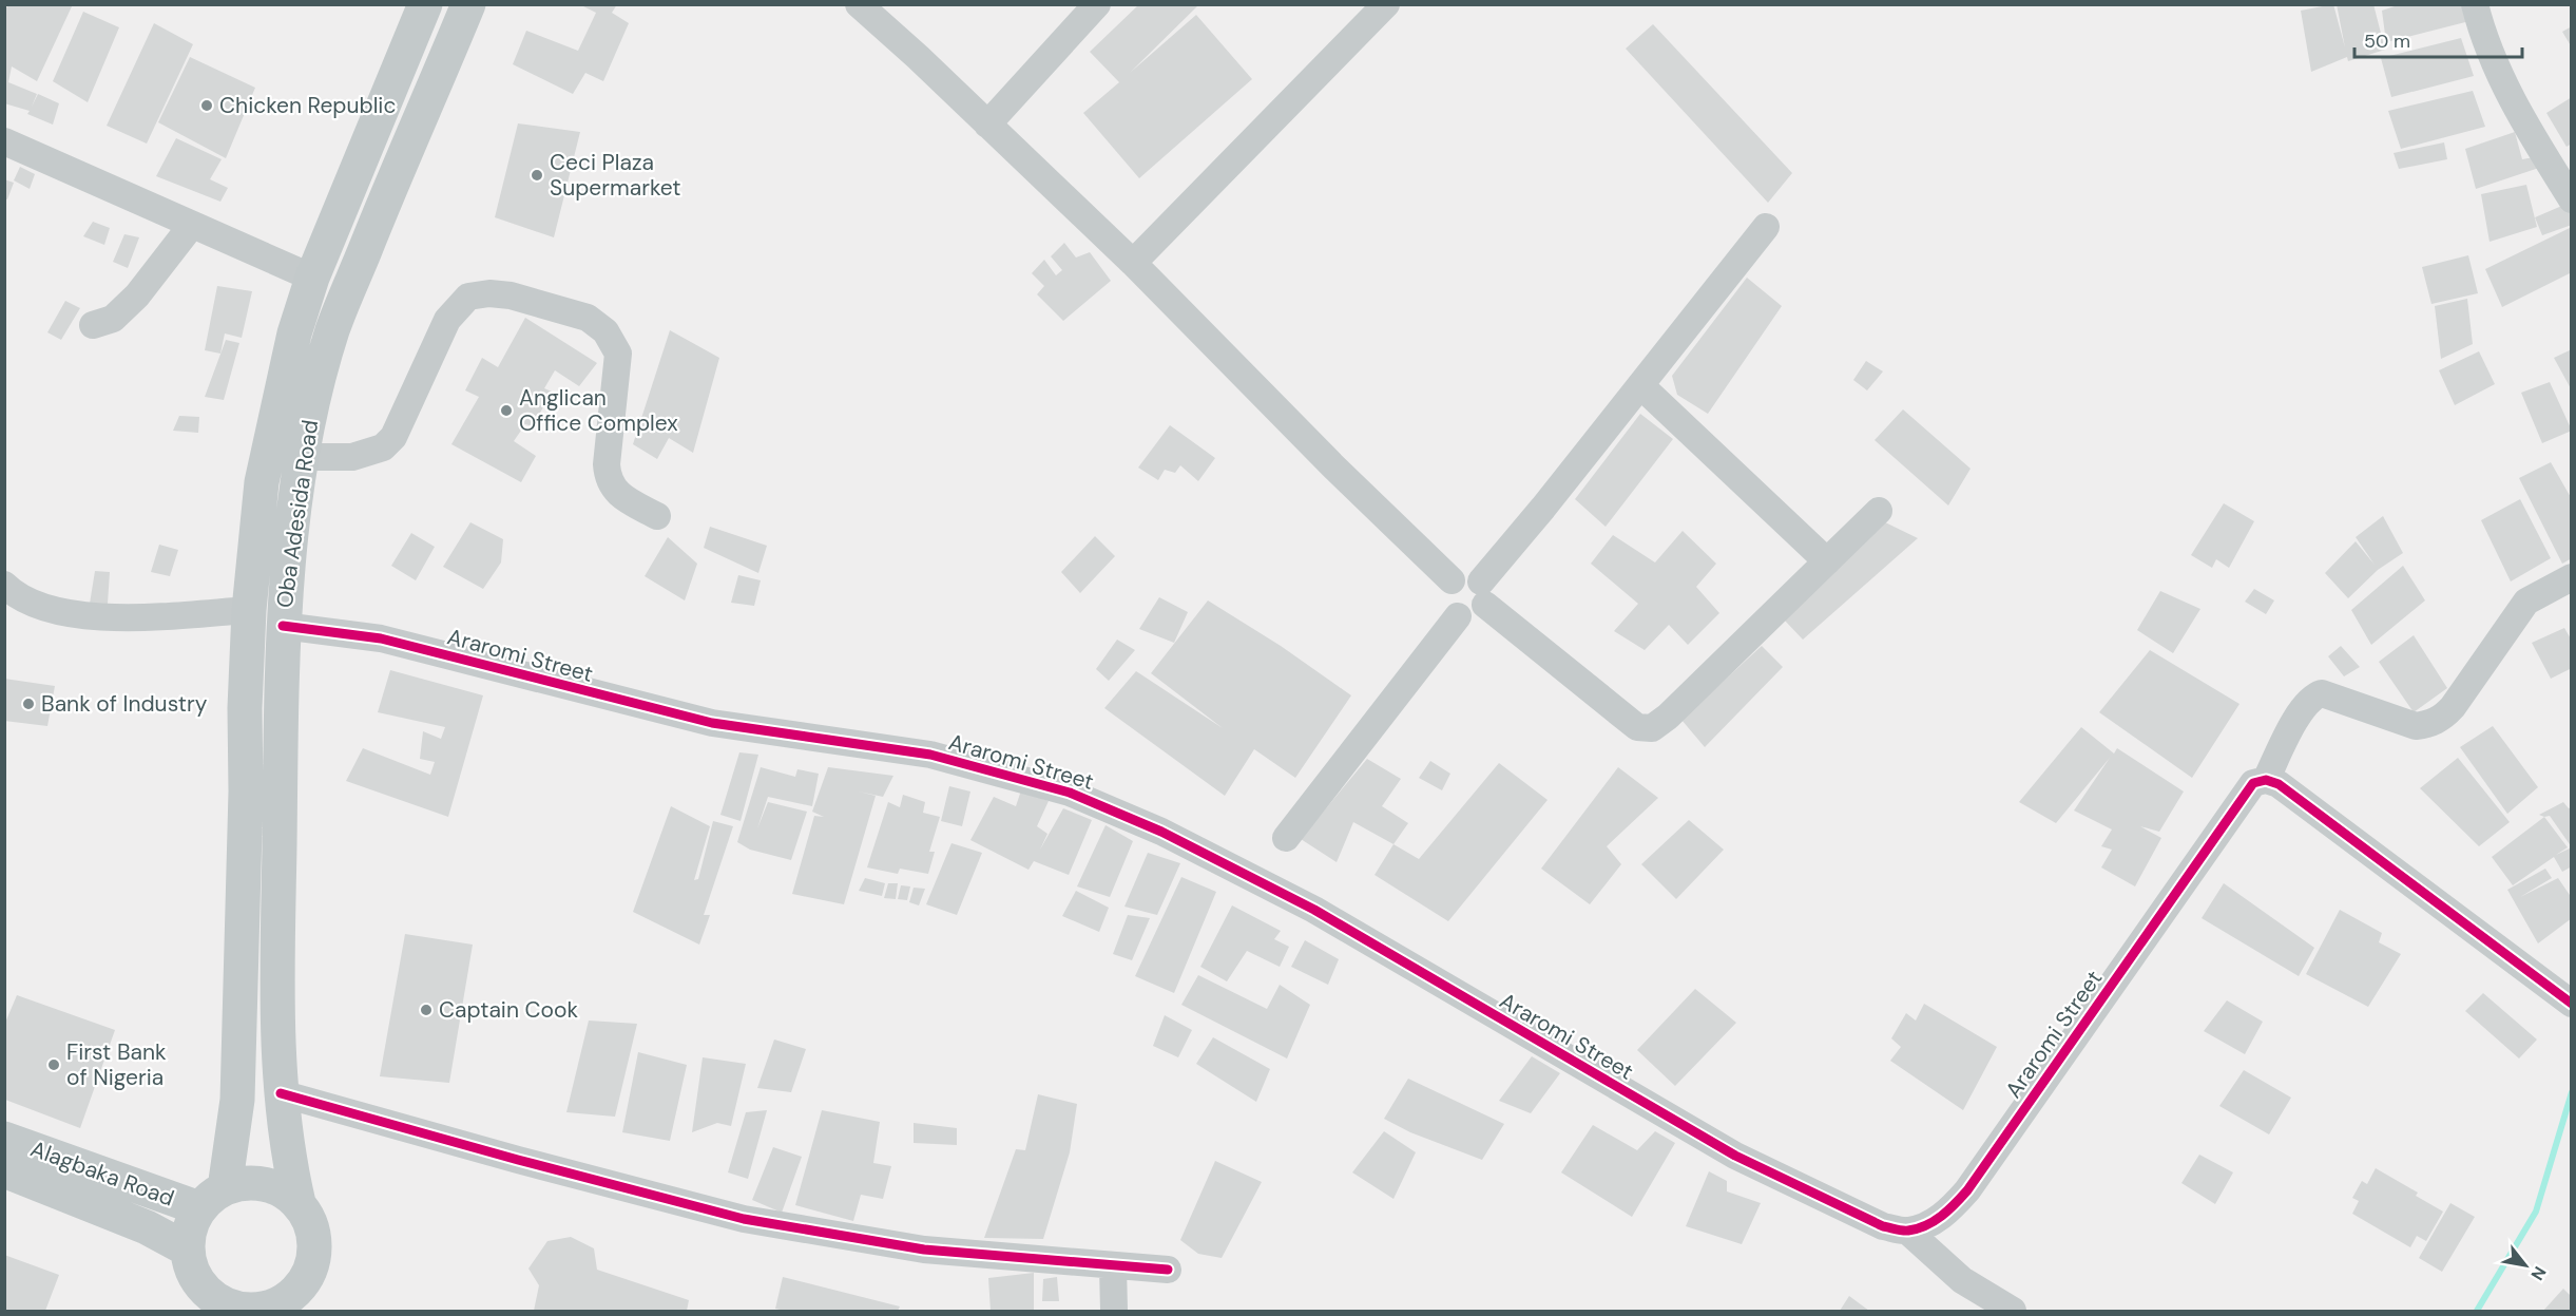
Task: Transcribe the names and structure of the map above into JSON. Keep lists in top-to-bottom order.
{
  "streets": {
    "main road": ["Oba Adesida Road", "Alagbaka Road"],
    "street": ["Araromi Street"]
  },
  "crossings": [
    ["Oba Adesida Road", "Araromi Street"],
    ["Oba Adesida Road", "Alagbaka Road"]
  ],
  "places": [
    "Chicken Republic",
    "Ceci Plaza Supermarket",
    "Anglican Office Complex",
    "Bank of Industry",
    "Captain Cook",
    "First Bank of Nigeria"
  ],
  "scale_bar": "50 m",
  "north": "bottom right"
}
